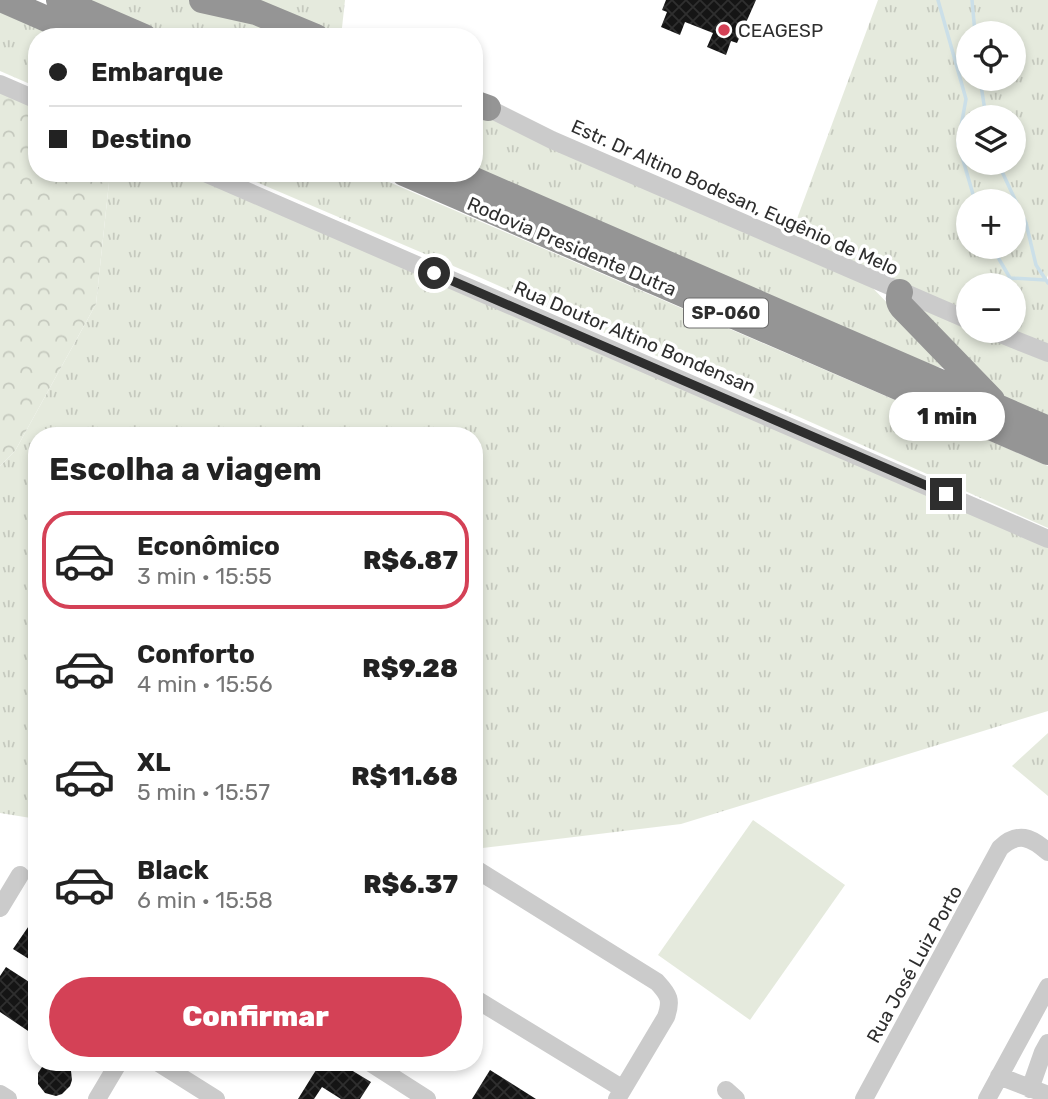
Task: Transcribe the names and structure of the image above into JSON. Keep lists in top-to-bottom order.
{
  "streets": {
    "highway": ["Rodovia Presidente Dutra", "SP-060"],
    "street": ["Estr. Dr Altino Bodesan, Eugênio de Melo", "Rua Doutor Altino Bondensan", "Rua José Luiz Porto"]
  },
  "places": ["CEAGESP"],
  "page": {
    "map_buttons": ["+", "−"],
    "banner": ["Embarque", "Destino"],
    "bubble": "1 min",
    "heading": "Escolha a viagem",
    "list": [
      {
        "name": "Econômico",
        "note": "3 min · 15:55",
        "value": "R$6.87"
      },
      {
        "name": "Conforto",
        "note": "4 min · 15:56",
        "value": "R$9.28"
      },
      {
        "name": "XL",
        "note": "5 min · 15:57",
        "value": "R$11.68"
      },
      {
        "name": "Black",
        "note": "6 min · 15:58",
        "value": "R$6.37"
      }
    ],
    "buttons": "Confirmar"
  }
}
